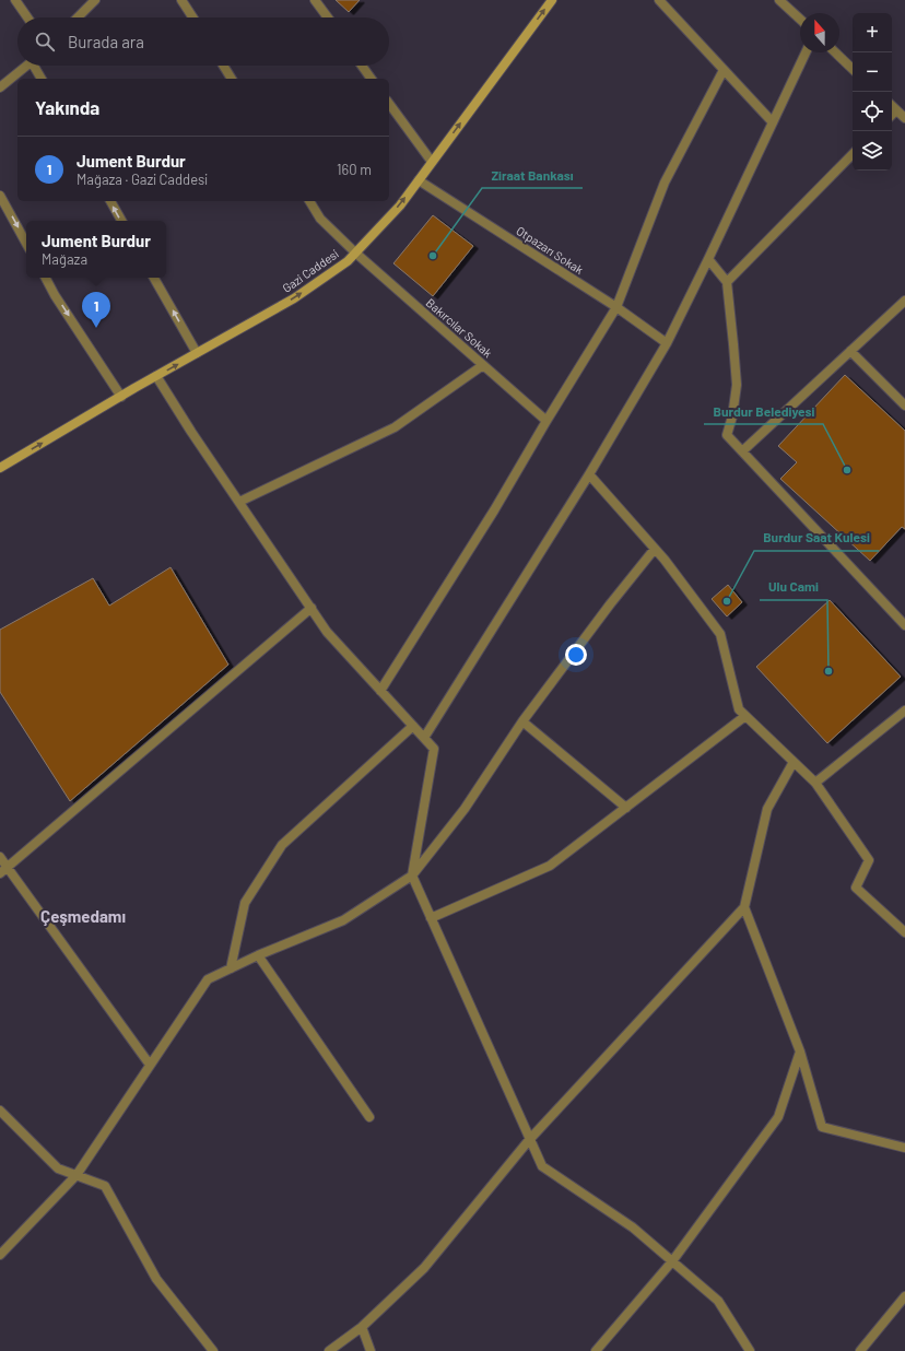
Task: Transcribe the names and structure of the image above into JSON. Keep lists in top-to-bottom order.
{
  "streets": {
    "main road": ["Gazi Caddesi"],
    "street": ["Otpazarı Sokak", "Bakırcılar Sokak"]
  },
  "crossings": [
    ["Otpazarı Sokak", "Gazi Caddesi"],
    ["Gazi Caddesi", "Bakırcılar Sokak"]
  ],
  "one_way": ["Gazi Caddesi"],
  "districts": ["Çeşmedamı"],
  "places": [
    "Ziraat Bankası",
    "Burdur Belediyesi",
    "Burdur Saat Kulesi",
    "Ulu Cami"
  ],
  "north": "top",
  "page": {
    "map_buttons": ["+", "−"],
    "search": "Burada ara",
    "heading": "Yakında",
    "list": [
      {
        "mark": "1",
        "name": "Jument Burdur",
        "note": "Mağaza · Gazi Caddesi",
        "value": "160 m"
      }
    ],
    "popup": ["Jument Burdur", "Mağaza"],
    "pins": "1"
  }
}
